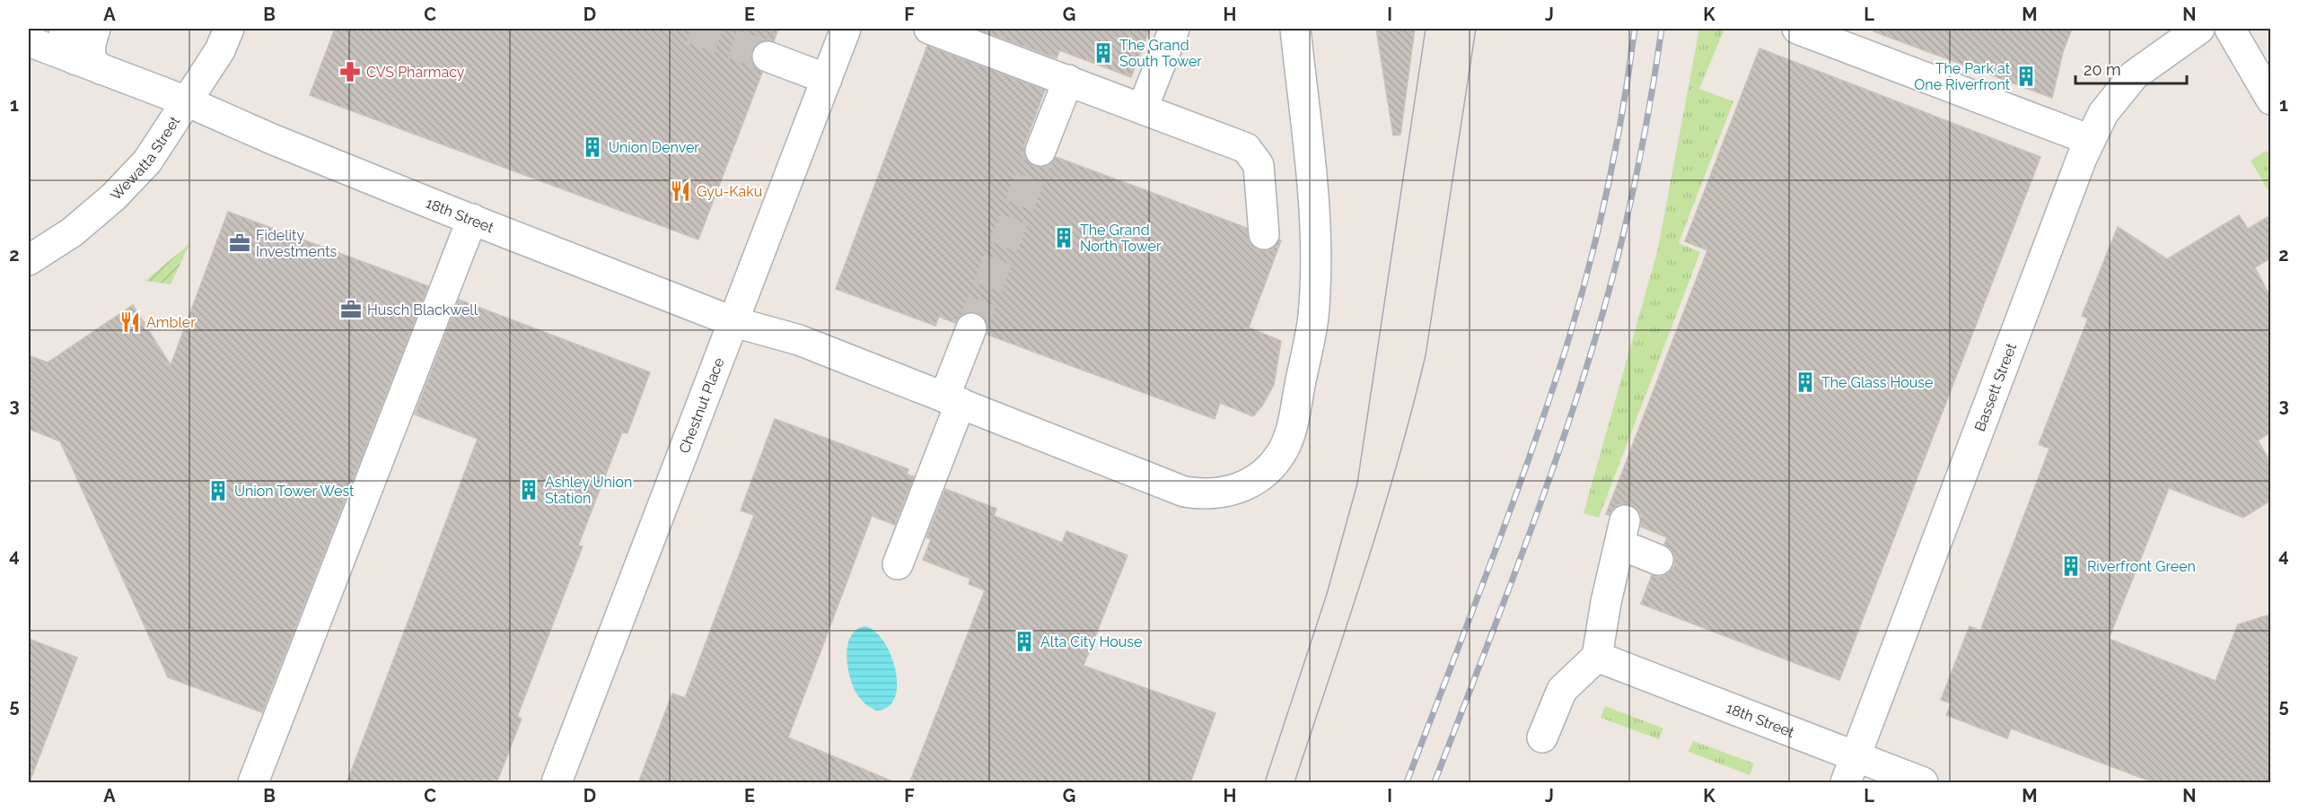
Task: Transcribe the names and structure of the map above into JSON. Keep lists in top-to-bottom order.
{
  "streets": {
    "street": [
      "Wewatta Street",
      "18th Street",
      "Bassett Street",
      "Chestnut Place"
    ]
  },
  "crossings": [
    ["Wewatta Street", "18th Street"],
    ["18th Street", "Bassett Street"],
    ["18th Street", "Chestnut Place"]
  ],
  "places": {
    "building": [
      "The Grand South Tower",
      "The Park at One Riverfront",
      "Union Denver",
      "The Grand North Tower",
      "The Glass House",
      "Ashley Union Station",
      "Union Tower West",
      "Riverfront Green",
      "Alta City House"
    ],
    "pharmacy": ["CVS Pharmacy"],
    "restaurant": ["Gyu-Kaku", "Ambler"],
    "office": ["Fidelity Investments", "Husch Blackwell"]
  },
  "scale_bar": "20 m",
  "grid": {
    "columns": [
      "A",
      "B",
      "C",
      "D",
      "E",
      "F",
      "G",
      "H",
      "I",
      "J",
      "K",
      "L",
      "M",
      "N"
    ],
    "rows": [
      "1",
      "2",
      "3",
      "4",
      "5"
    ]
  }
}
